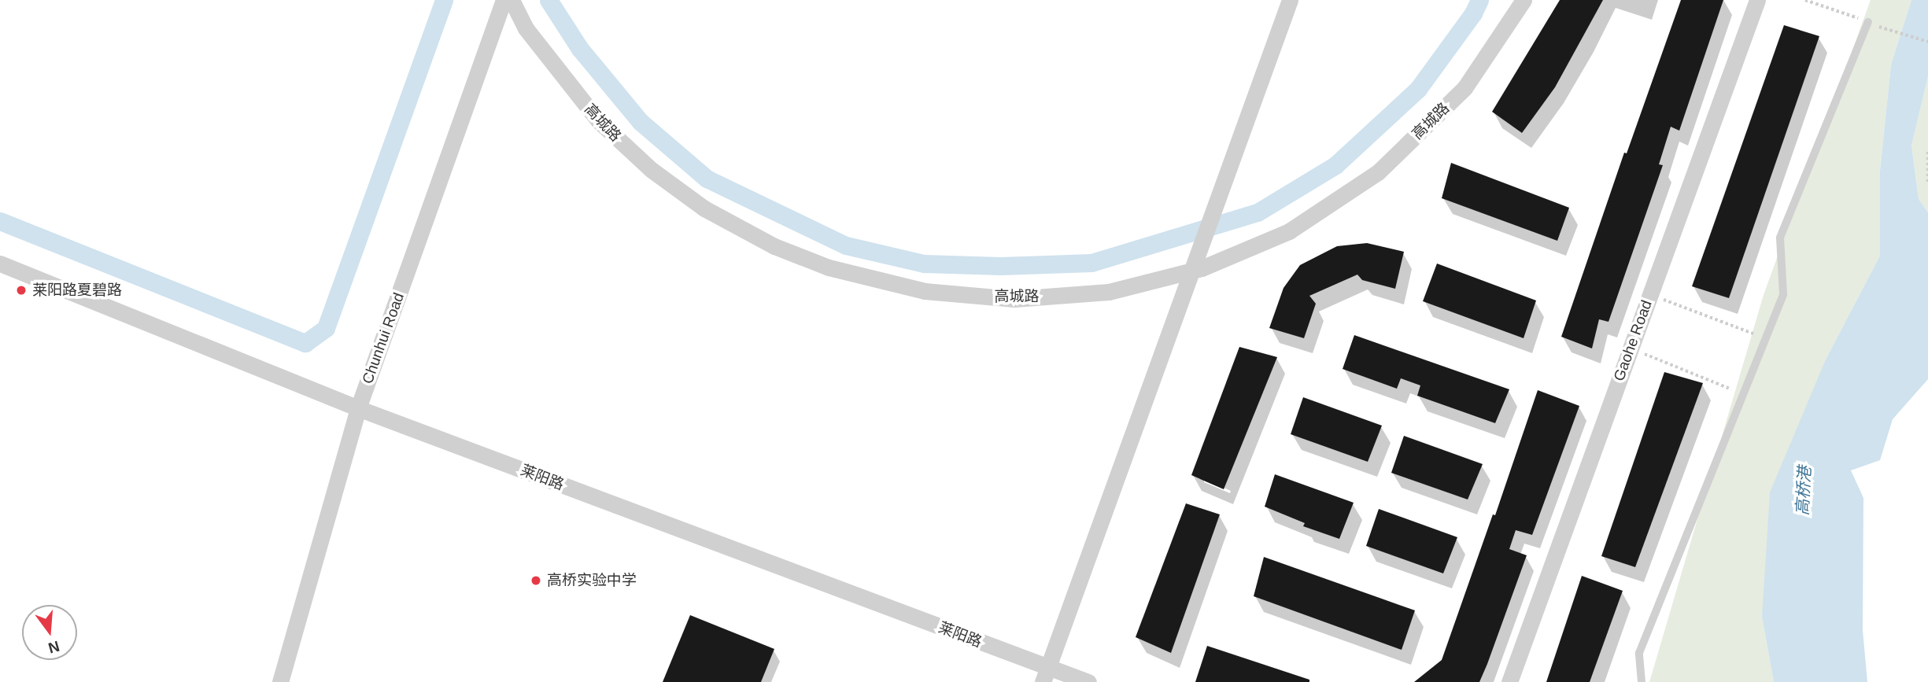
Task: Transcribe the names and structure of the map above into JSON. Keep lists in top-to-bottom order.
{
  "streets": {
    "street": [
      "高城路",
      "Chunhui Road",
      "Gaohe Road",
      "莱阳路"
    ]
  },
  "crossings": [
    ["Chunhui Road", "莱阳路"]
  ],
  "water": ["高桥港"],
  "places": ["莱阳路夏碧路", "高桥实验中学"],
  "north": "bottom"
}
